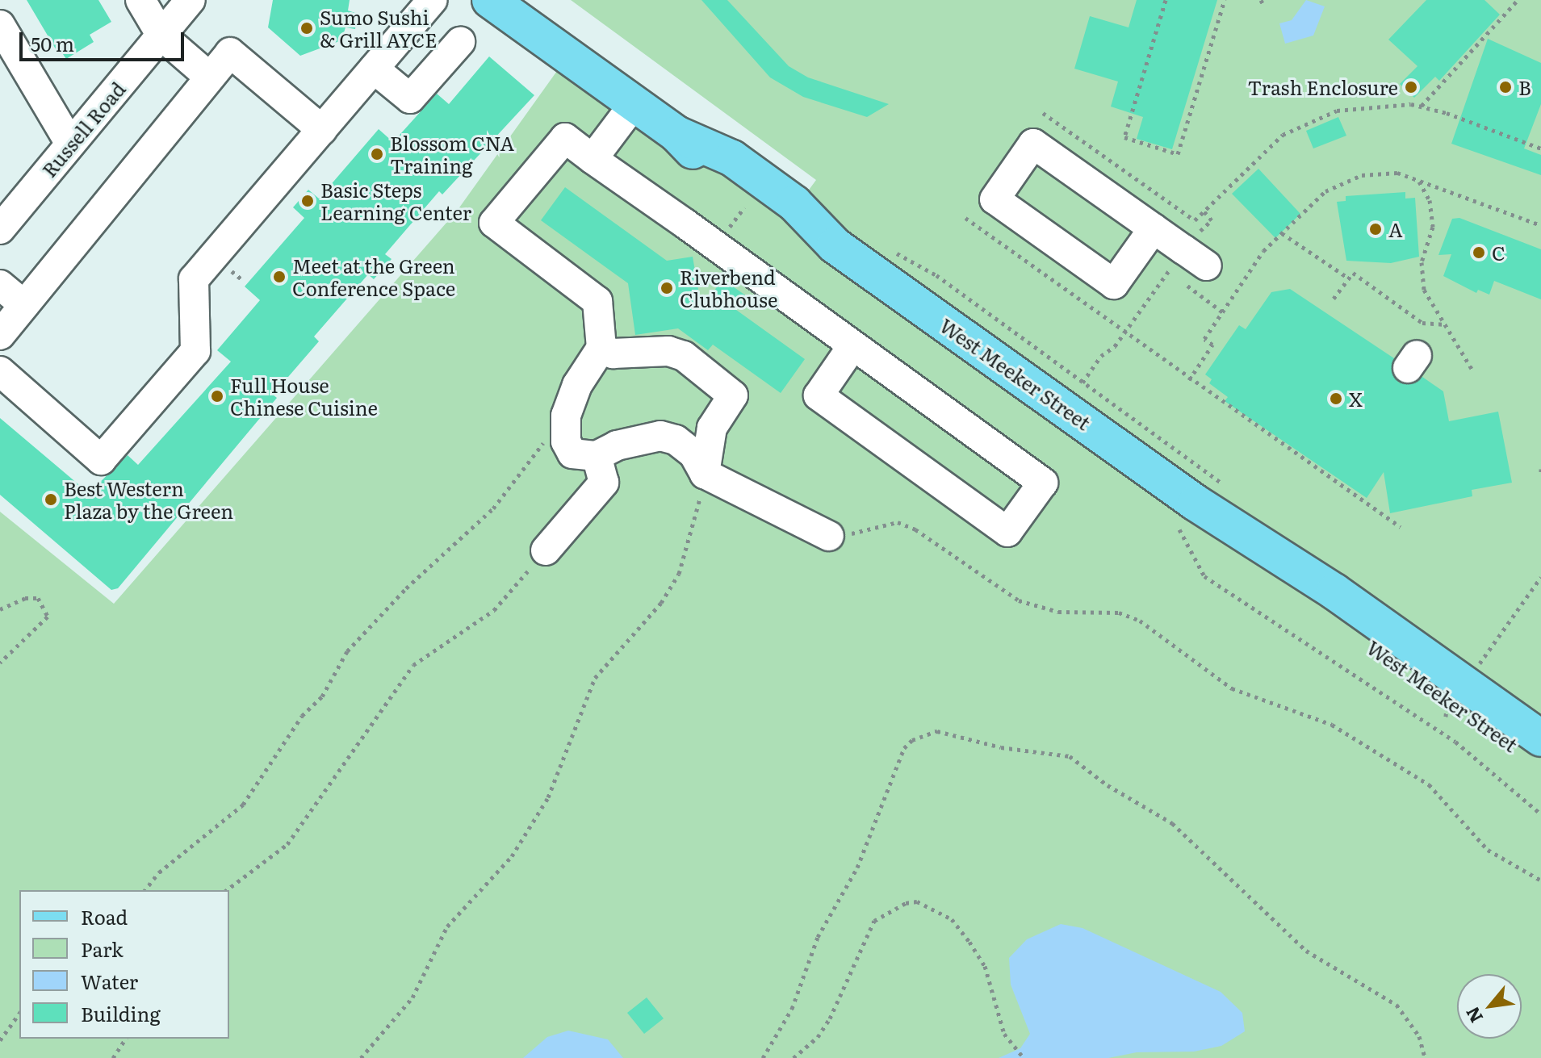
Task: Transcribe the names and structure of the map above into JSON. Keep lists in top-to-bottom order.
{
  "streets": {
    "main road": ["West Meeker Street"],
    "street": ["Russell Road"]
  },
  "places": [
    "Sumo Sushi & Grill AYCE",
    "Trash Enclosure",
    "B",
    "Blossom CNA Training",
    "Basic Steps Learning Center",
    "A",
    "C",
    "Meet at the Green Conference Space",
    "Riverbend Clubhouse",
    "Full House Chinese Cuisine",
    "X",
    "Best Western Plaza by the Green"
  ],
  "legend": [
    "Road",
    "Park",
    "Water",
    "Building"
  ],
  "scale_bar": "50 m",
  "north": "bottom left"
}
